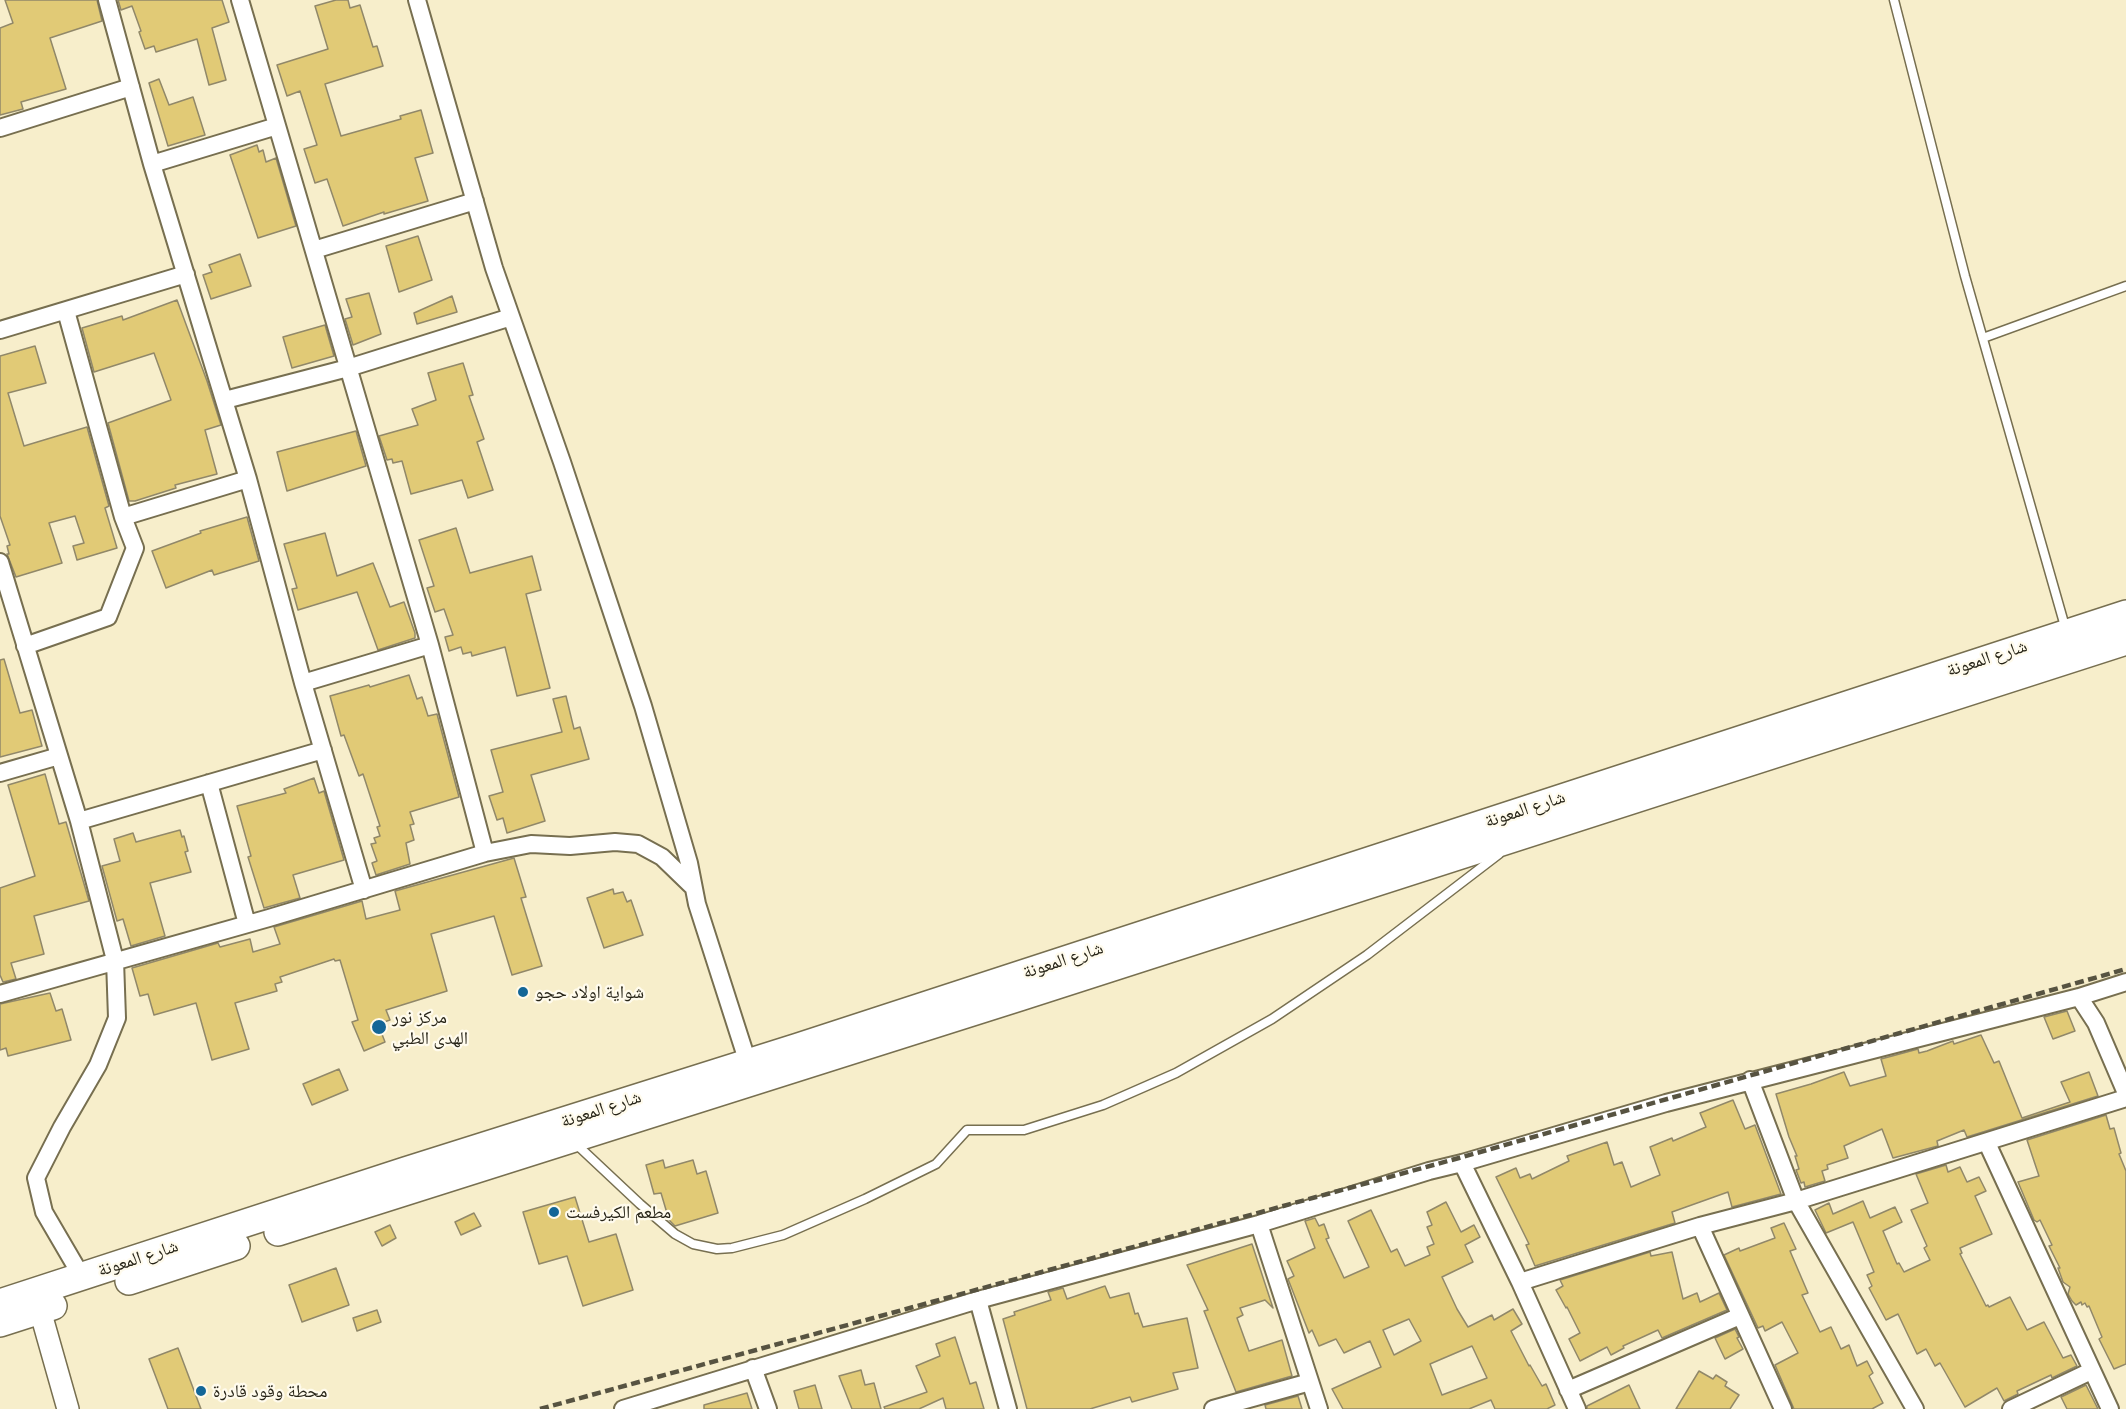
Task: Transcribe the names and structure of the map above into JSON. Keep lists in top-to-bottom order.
{
  "streets": {
    "highway": ["شارع المعونة"]
  },
  "places": [
    "شواية اولاد حجو",
    "مركز نور الهدى الطبي",
    "مطعم الكيرفست",
    "محطة وقود قادرة"
  ]
}
